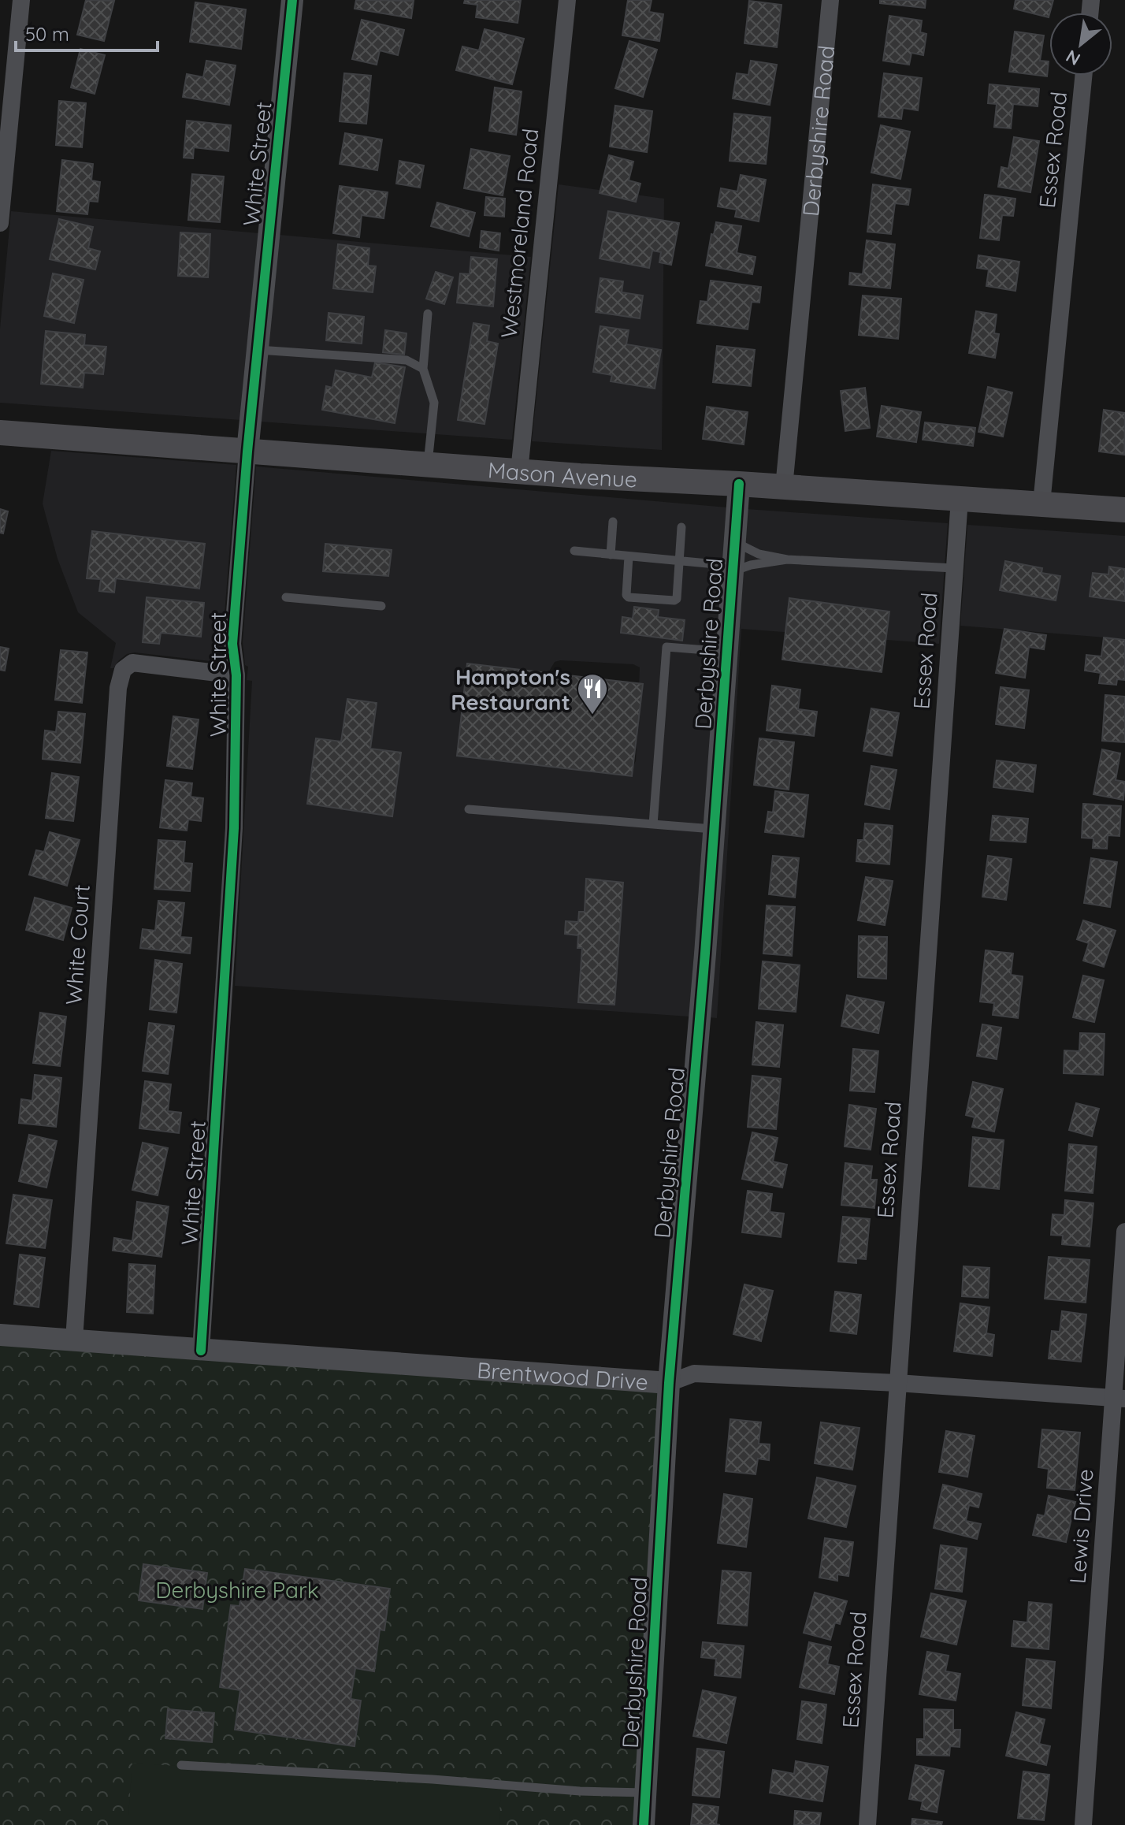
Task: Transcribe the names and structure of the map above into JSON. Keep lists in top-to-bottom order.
{
  "streets": {
    "main road": ["Mason Avenue"],
    "street": [
      "Derbyshire Road",
      "Essex Road",
      "White Street",
      "Westmoreland Road",
      "White Court",
      "Brentwood Drive",
      "Lewis Drive"
    ]
  },
  "crossings": [
    ["Derbyshire Road", "Mason Avenue"],
    ["Derbyshire Road", "Brentwood Drive"],
    ["Essex Road", "Mason Avenue"],
    ["Essex Road", "Brentwood Drive"],
    ["White Street", "Mason Avenue"],
    ["White Street", "White Court"],
    ["White Street", "Brentwood Drive"],
    ["Westmoreland Road", "Mason Avenue"],
    ["White Court", "Brentwood Drive"],
    ["Brentwood Drive", "Lewis Drive"]
  ],
  "parks": ["Derbyshire Park"],
  "places": {
    "restaurant": ["Hampton's Restaurant"]
  },
  "scale_bar": "50 m",
  "north": "bottom left"
}
